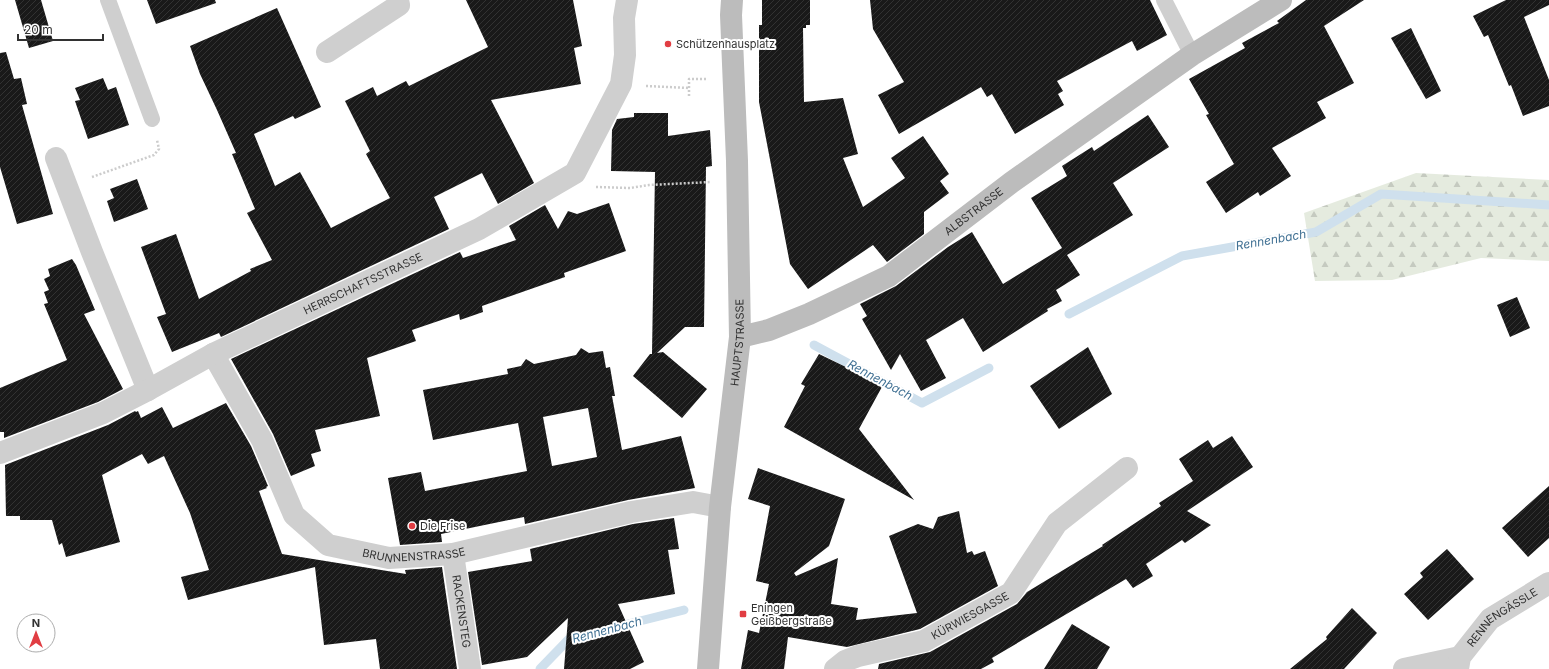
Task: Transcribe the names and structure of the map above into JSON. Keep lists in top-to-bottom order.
{
  "streets": {
    "main road": ["ALBSTRASSE", "HAUPTSTRASSE"],
    "street": [
      "HERRSCHAFTSSTRASSE",
      "BRUNNENSTRASSE",
      "RACKENSTEG",
      "KÜRWIESGASSE",
      "RENNENGÄSSLE"
    ]
  },
  "crossings": [
    ["ALBSTRASSE", "HAUPTSTRASSE"],
    ["HERRSCHAFTSSTRASSE", "BRUNNENSTRASSE"],
    ["HAUPTSTRASSE", "BRUNNENSTRASSE"],
    ["BRUNNENSTRASSE", "RACKENSTEG"]
  ],
  "water": ["Rennenbach"],
  "places": {
    "other": ["Schützenhausplatz", "Die Frise"],
    "transit": ["Eningen Geißbergstraße"]
  },
  "scale_bar": "20 m",
  "north": "top"
}
